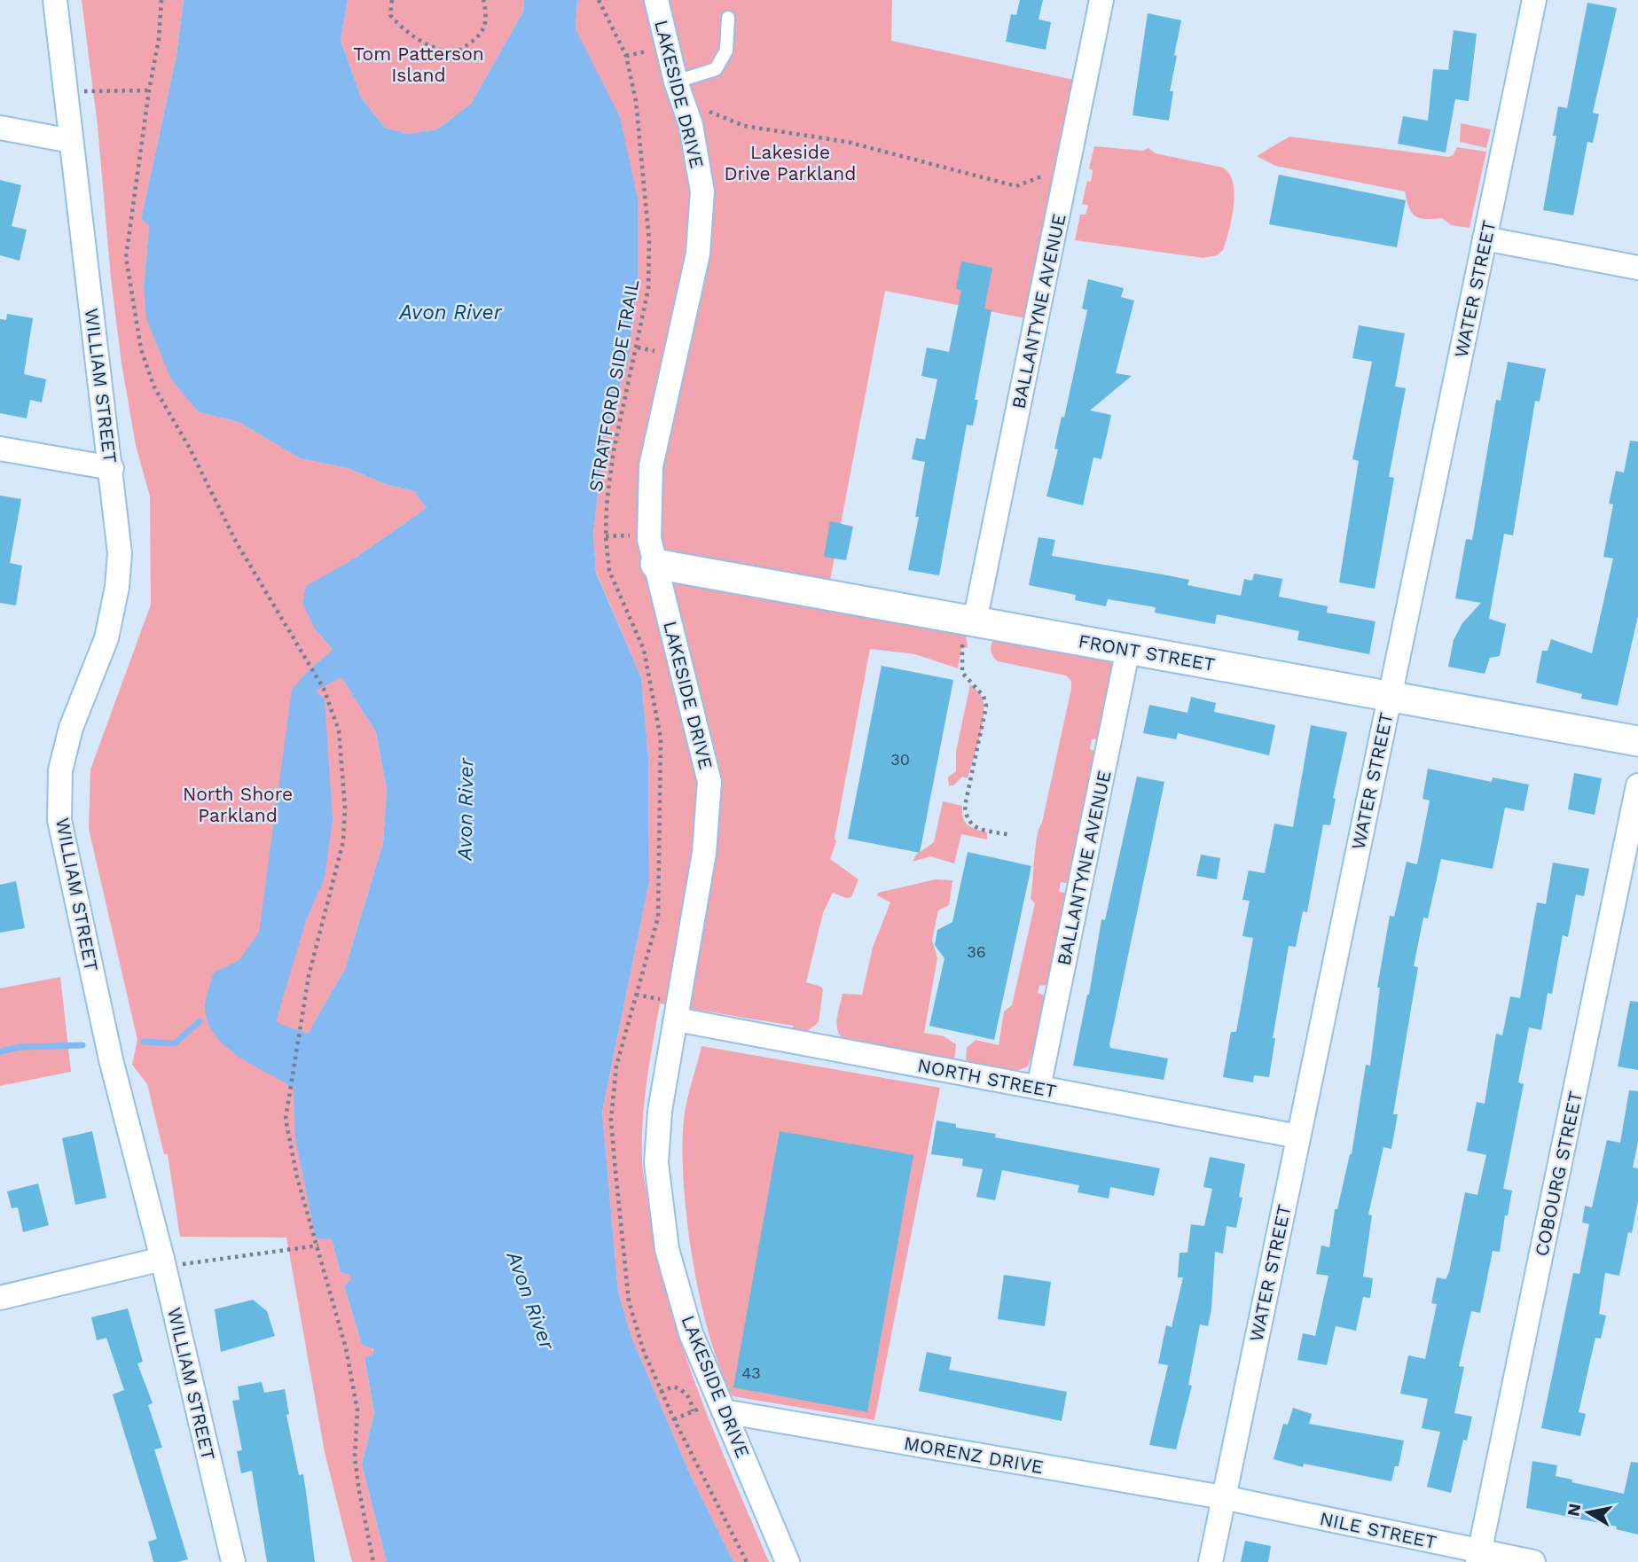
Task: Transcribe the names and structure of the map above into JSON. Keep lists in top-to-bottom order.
{
  "streets": {
    "street": [
      "LAKESIDE DRIVE",
      "WATER STREET",
      "BALLANTYNE AVENUE",
      "WILLIAM STREET",
      "FRONT STREET",
      "NORTH STREET",
      "COBOURG STREET",
      "MORENZ DRIVE",
      "NILE STREET"
    ],
    "path": ["STRATFORD SIDE TRAIL"]
  },
  "crossings": [
    ["LAKESIDE DRIVE", "FRONT STREET"],
    ["LAKESIDE DRIVE", "NORTH STREET"],
    ["LAKESIDE DRIVE", "MORENZ DRIVE"],
    ["WATER STREET", "FRONT STREET"],
    ["WATER STREET", "NORTH STREET"],
    ["WATER STREET", "MORENZ DRIVE"],
    ["WATER STREET", "NILE STREET"],
    ["BALLANTYNE AVENUE", "FRONT STREET"],
    ["BALLANTYNE AVENUE", "NORTH STREET"],
    ["COBOURG STREET", "NILE STREET"],
    ["MORENZ DRIVE", "NILE STREET"]
  ],
  "water": ["Avon River"],
  "parks": ["Tom Patterson Island", "Lakeside Drive Parkland", "North Shore Parkland"],
  "house_numbers": ["30", "36", "43"],
  "north": "left"
}
